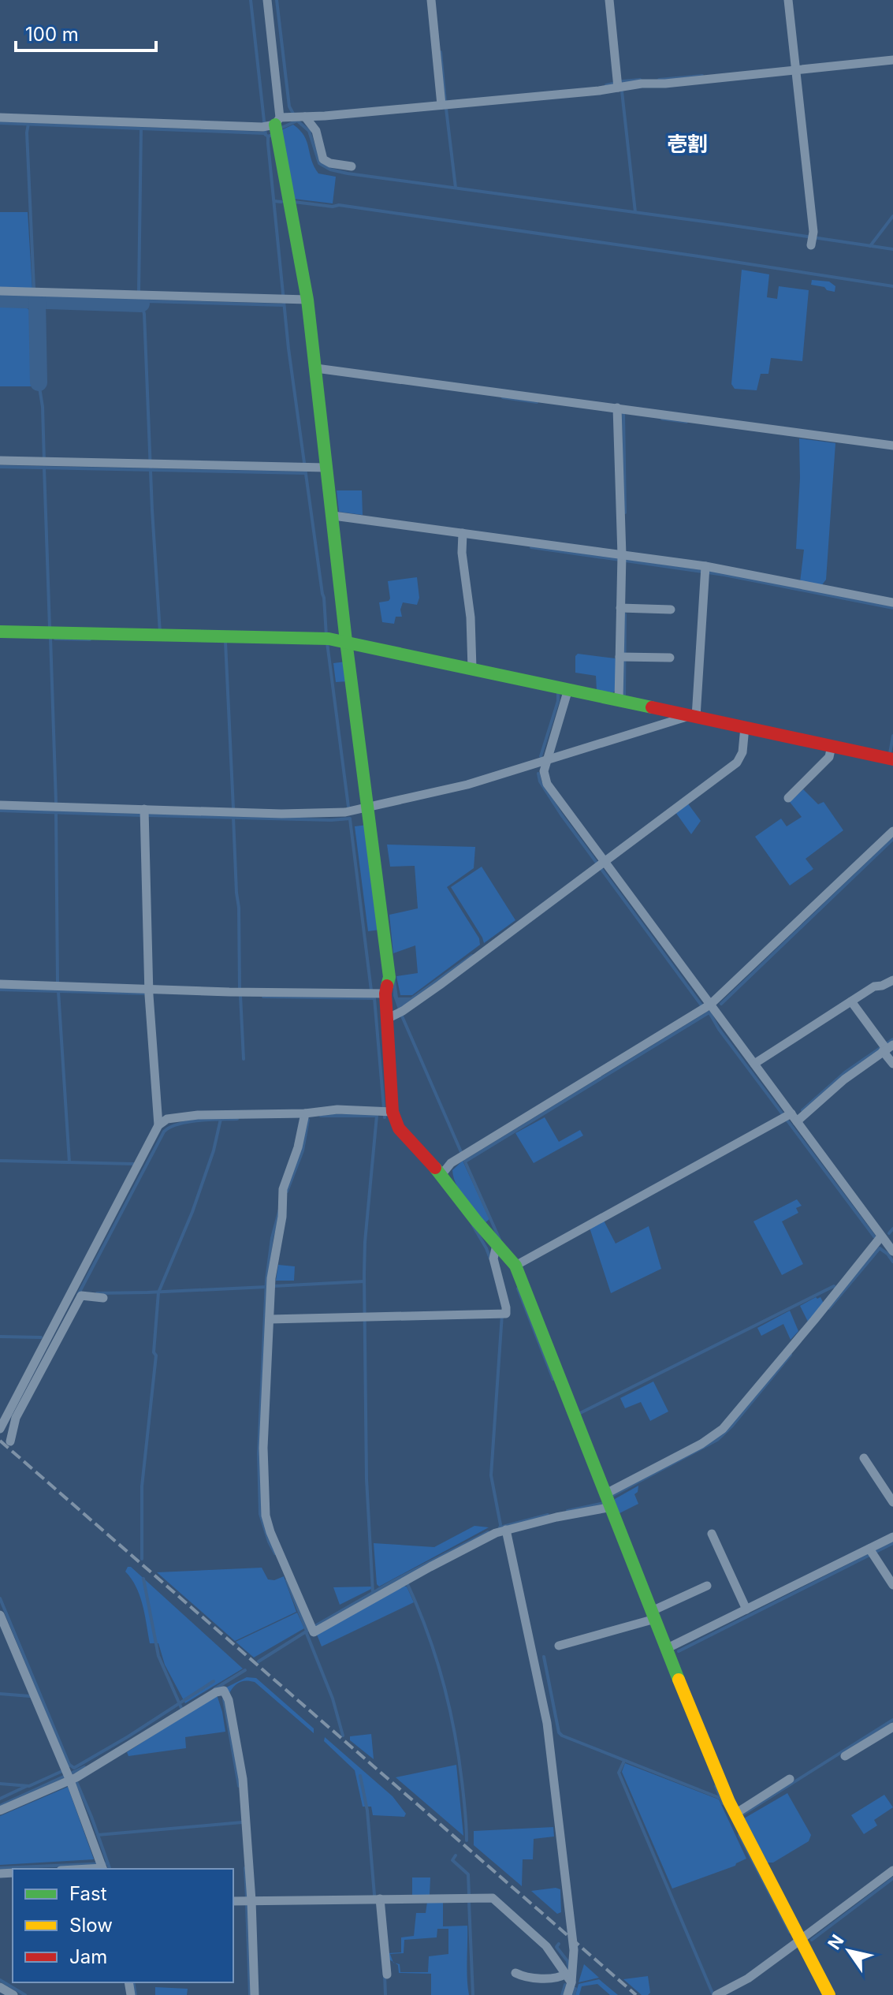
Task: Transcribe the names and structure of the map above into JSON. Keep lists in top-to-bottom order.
{
  "districts": ["壱割"],
  "legend": ["Fast", "Slow", "Jam"],
  "scale_bar": "100 m",
  "north": "top left"
}
